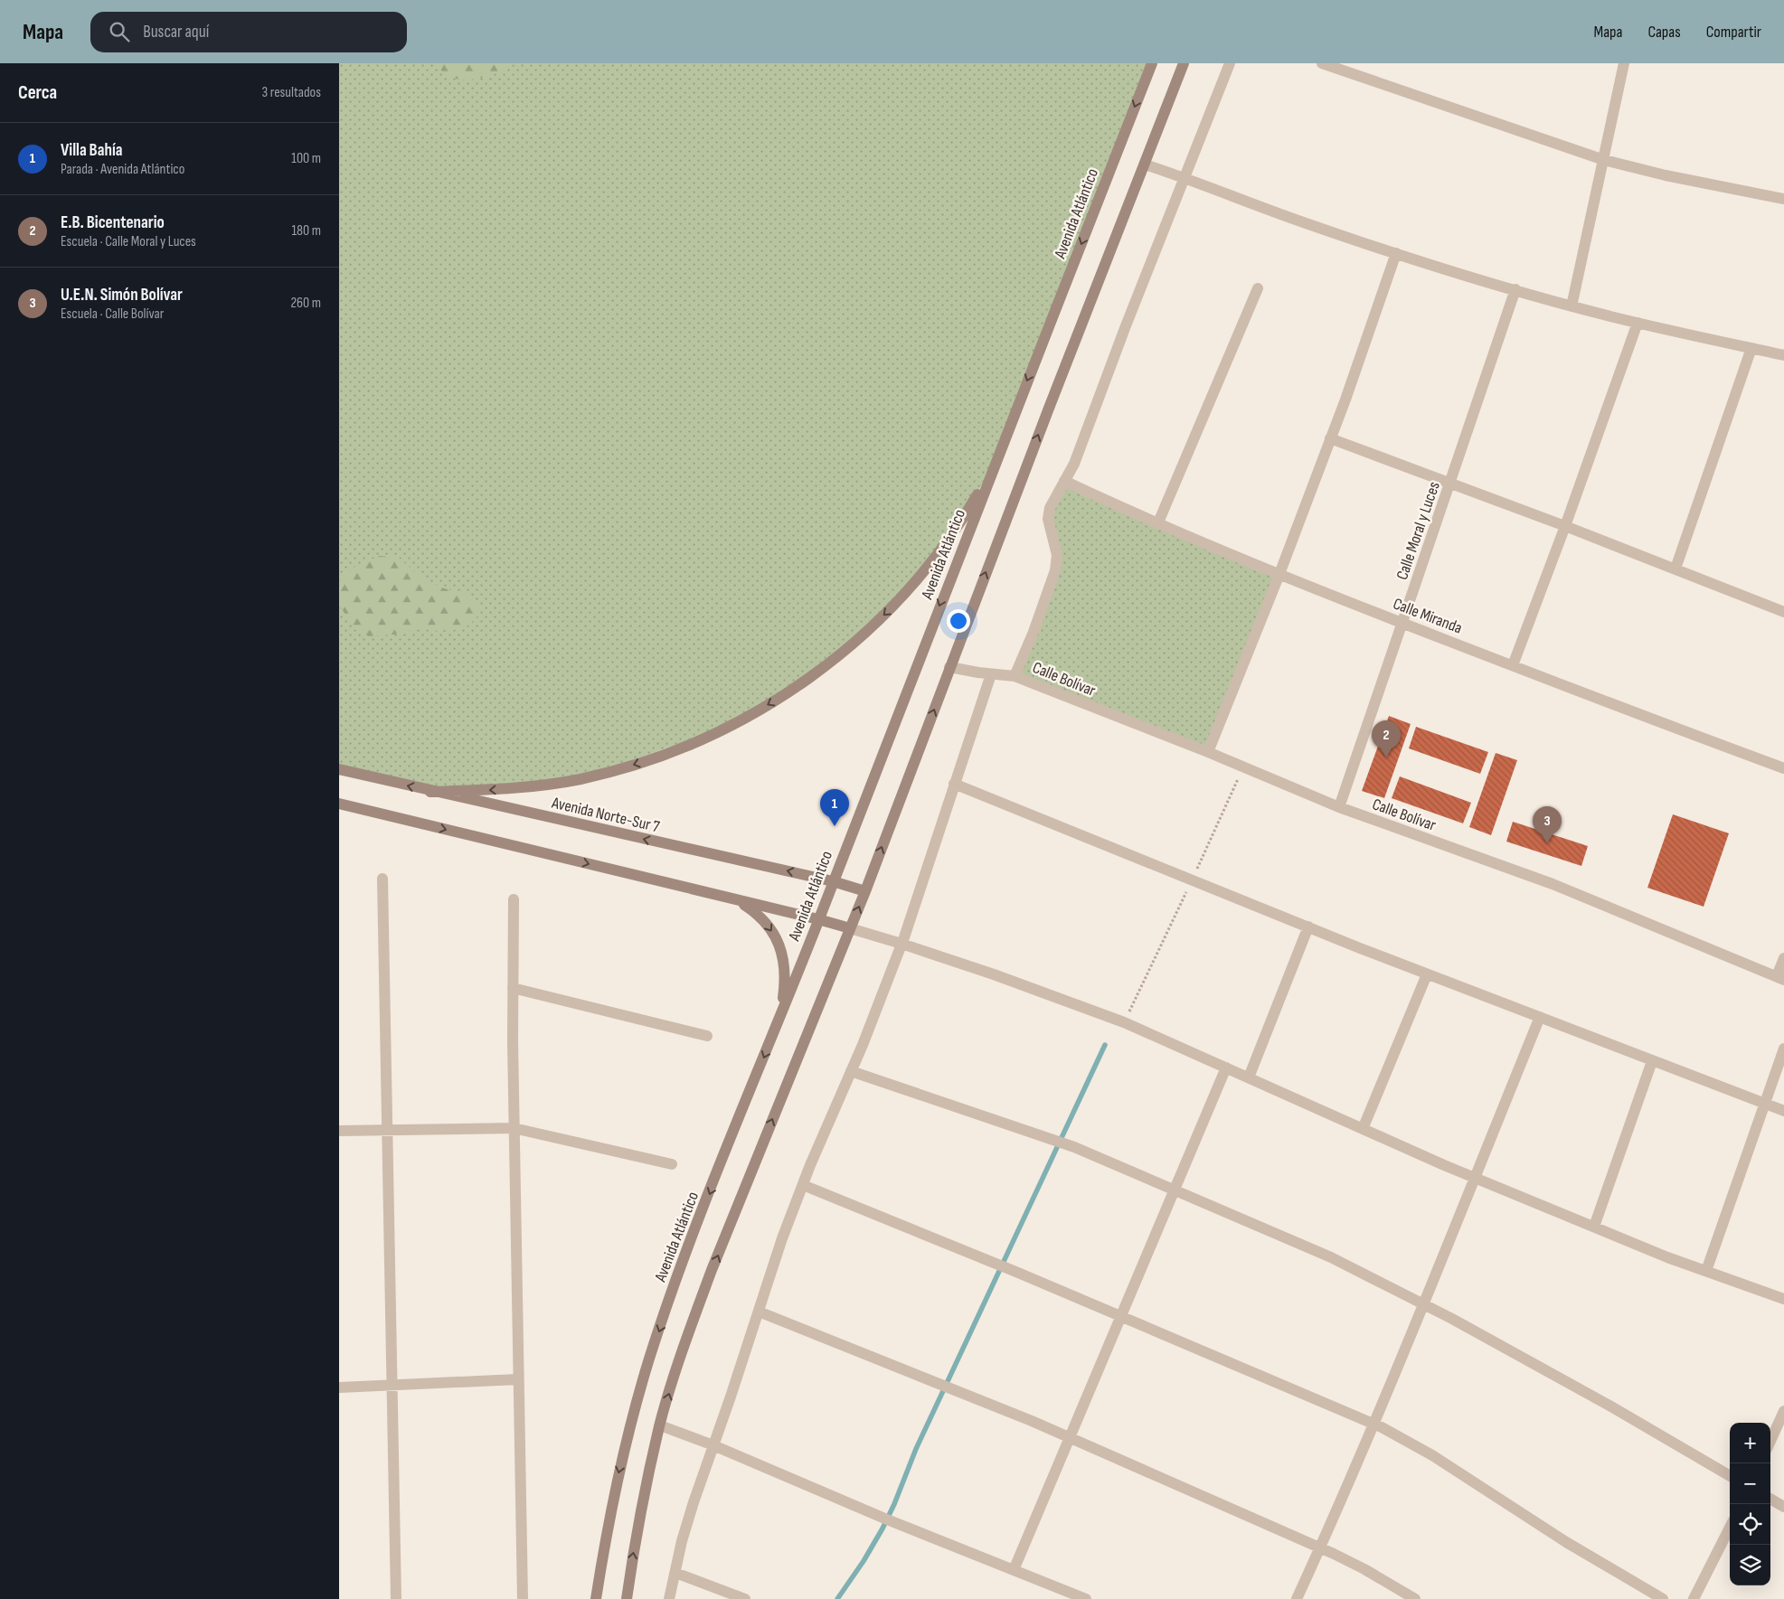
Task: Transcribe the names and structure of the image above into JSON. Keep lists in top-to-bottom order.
{
  "streets": {
    "main road": ["Avenida Atlántico", "Avenida Norte-Sur 7"],
    "street": ["Calle Moral y Luces", "Calle Miranda", "Calle Bolívar"]
  },
  "crossings": [
    ["Avenida Atlántico", "Avenida Norte-Sur 7"],
    ["Calle Moral y Luces", "Calle Miranda"],
    ["Calle Moral y Luces", "Calle Bolívar"]
  ],
  "page": {
    "header": "Mapa",
    "search": "Buscar aquí",
    "nav": ["Mapa", "Capas", "Compartir"],
    "heading": ["Cerca", "3 resultados"],
    "list": [
      {
        "mark": "1",
        "name": "Villa Bahía",
        "note": "Parada · Avenida Atlántico",
        "value": "100 m"
      },
      {
        "mark": "2",
        "name": "E.B. Bicentenario",
        "note": "Escuela · Calle Moral y Luces",
        "value": "180 m"
      },
      {
        "mark": "3",
        "name": "U.E.N. Simón Bolívar",
        "note": "Escuela · Calle Bolívar",
        "value": "260 m"
      }
    ],
    "pins": ["2", "1", "3"],
    "map_buttons": ["+", "−"]
  }
}
